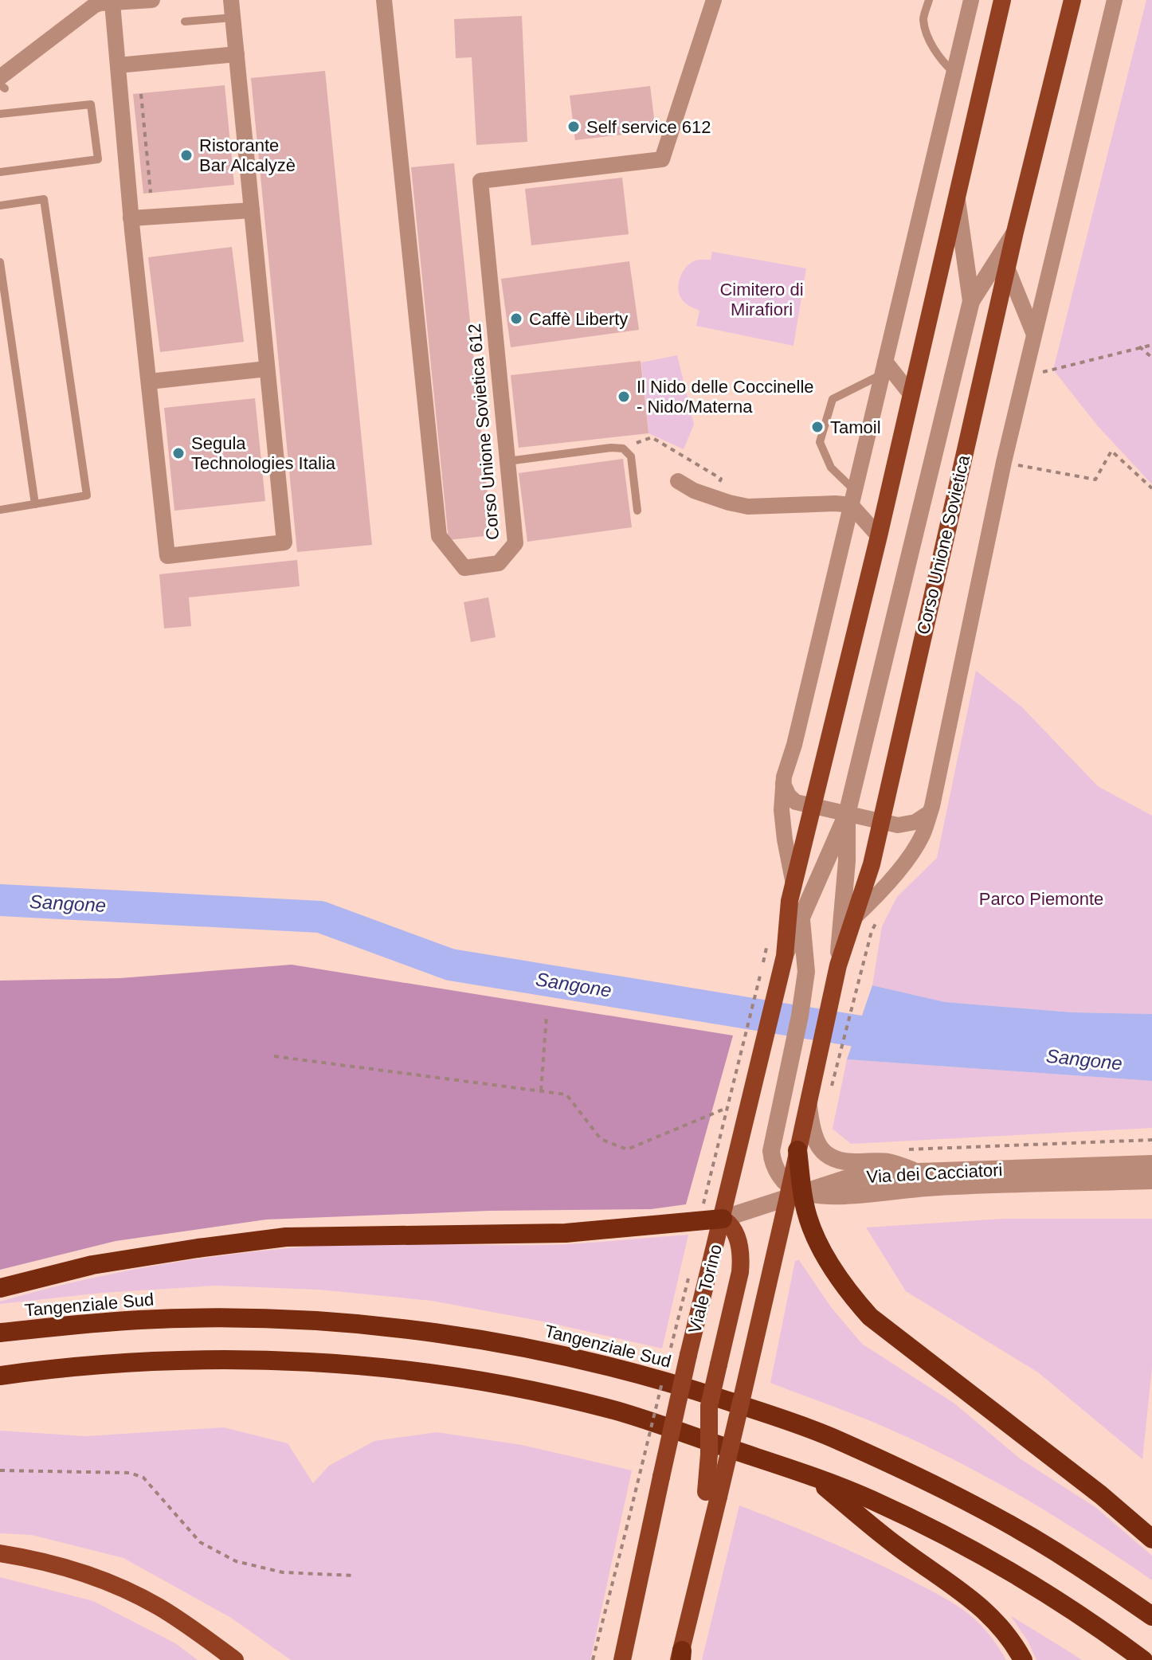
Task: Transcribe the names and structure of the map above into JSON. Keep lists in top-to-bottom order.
{
  "streets": {
    "highway": ["Tangenziale Sud"],
    "main road": ["Corso Unione Sovietica", "Viale Torino"],
    "street": ["Corso Unione Sovietica 612", "Via dei Cacciatori"]
  },
  "crossings": [
    ["Via dei Cacciatori", "Viale Torino"]
  ],
  "water": ["Sangone"],
  "parks": ["Cimitero di Mirafiori", "Parco Piemonte"],
  "places": [
    "Self service 612",
    "Ristorante Bar Alcalyzè",
    "Caffè Liberty",
    "Il Nido delle Coccinelle - Nido/Materna",
    "Tamoil",
    "Segula Technologies Italia"
  ]
}
